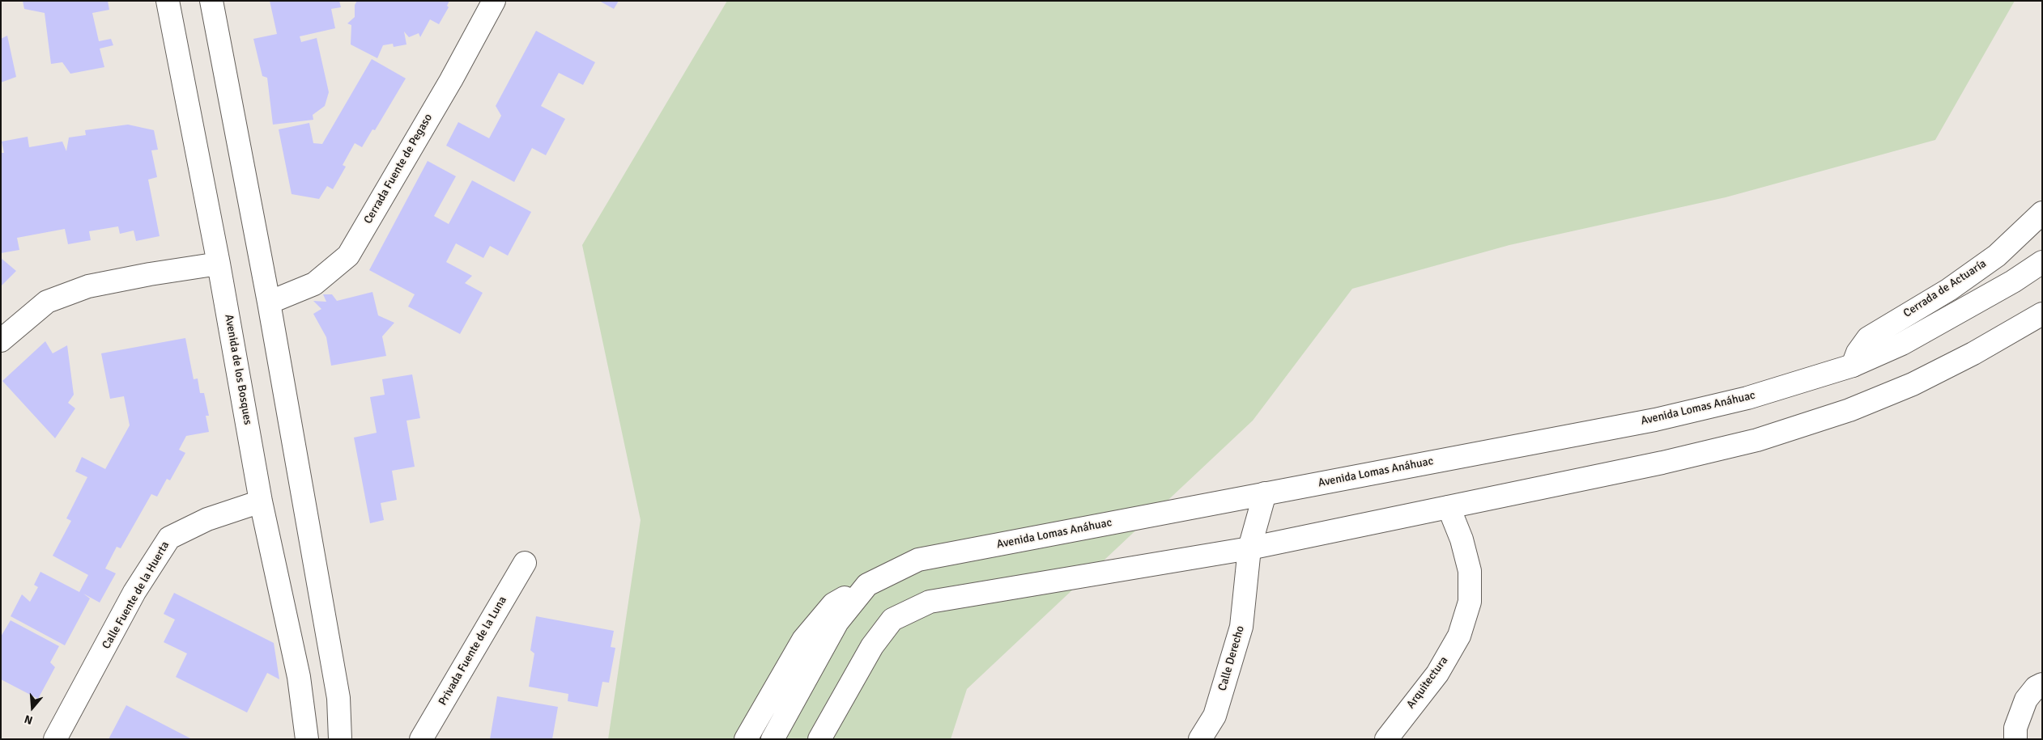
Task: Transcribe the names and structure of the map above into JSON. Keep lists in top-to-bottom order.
{
  "streets": {
    "street": [
      "Cerrada Fuente de Pegaso",
      "Cerrada de Actuaría",
      "Avenida de los Bosques",
      "Avenida Lomas Anáhuac",
      "Calle Fuente de la Huerta",
      "Privada Fuente de la Luna",
      "Calle Derecho",
      "Arquitectura"
    ]
  },
  "crossings": [
    ["Cerrada de Actuaría", "Avenida Lomas Anáhuac"],
    ["Avenida de los Bosques", "Calle Fuente de la Huerta"],
    ["Avenida Lomas Anáhuac", "Calle Derecho"]
  ],
  "north": "bottom"
}
